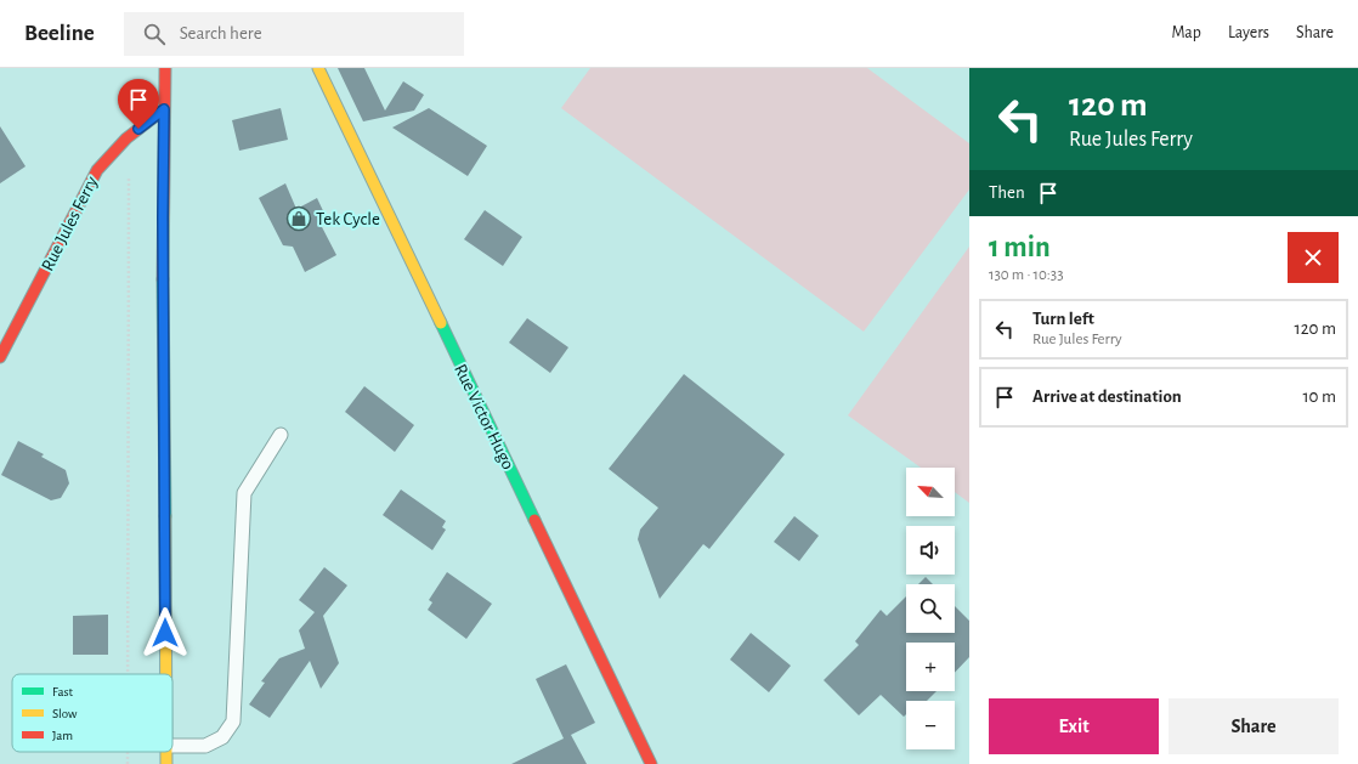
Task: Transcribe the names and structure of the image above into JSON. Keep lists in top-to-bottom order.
{
  "streets": {
    "street": ["Rue Jules Ferry", "Rue Victor Hugo"]
  },
  "places": {
    "shop": ["Tek Cycle"]
  },
  "legend": ["Fast", "Slow", "Jam"],
  "north": "top left",
  "page": {
    "header": "Beeline",
    "search": "Search here",
    "nav": ["Map", "Layers", "Share"],
    "turn": ["120 m", "Rue Jules Ferry"],
    "then": "Then",
    "heading": ["1 min", "130 m · 10:33"],
    "list": [
      {
        "name": "Turn left",
        "note": "Rue Jules Ferry",
        "value": "120 m"
      },
      {
        "name": "Arrive at destination",
        "value": "10 m"
      }
    ],
    "map_buttons": ["+", "−"],
    "buttons": ["Exit", "Share"]
  }
}
